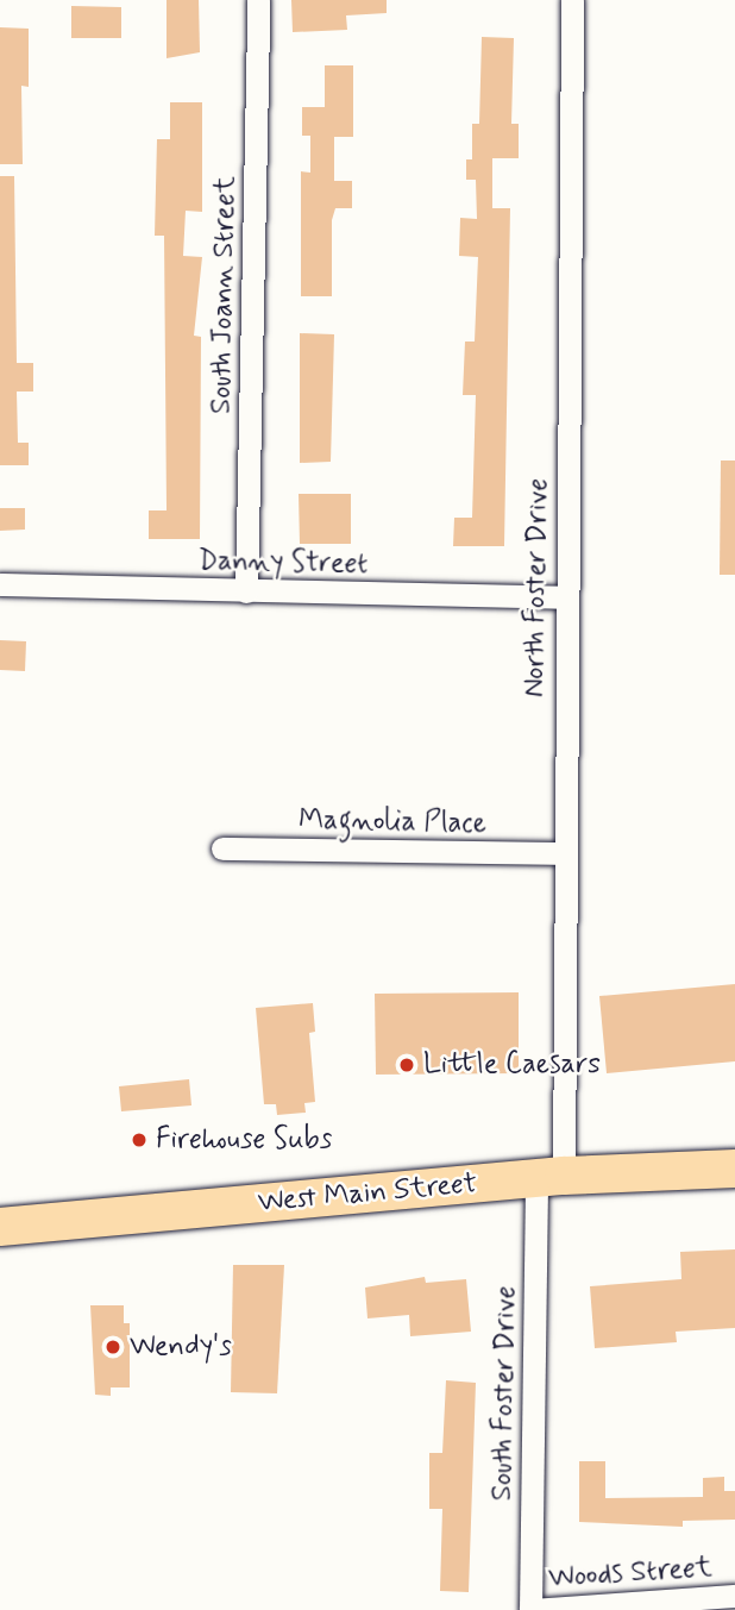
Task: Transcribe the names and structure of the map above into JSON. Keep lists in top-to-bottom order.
{
  "streets": {
    "main road": ["West Main Street"],
    "street": [
      "South Joann Street",
      "Danny Street",
      "North Foster Drive",
      "Magnolia Place",
      "South Foster Drive",
      "Woods Street"
    ]
  },
  "crossings": [
    ["South Joann Street", "Danny Street"],
    ["Danny Street", "North Foster Drive"],
    ["North Foster Drive", "Magnolia Place"],
    ["North Foster Drive", "West Main Street"],
    ["North Foster Drive", "South Foster Drive"],
    ["West Main Street", "South Foster Drive"],
    ["South Foster Drive", "Woods Street"]
  ],
  "places": ["Little Caesars", "Firehouse Subs", "Wendy's"]
}
